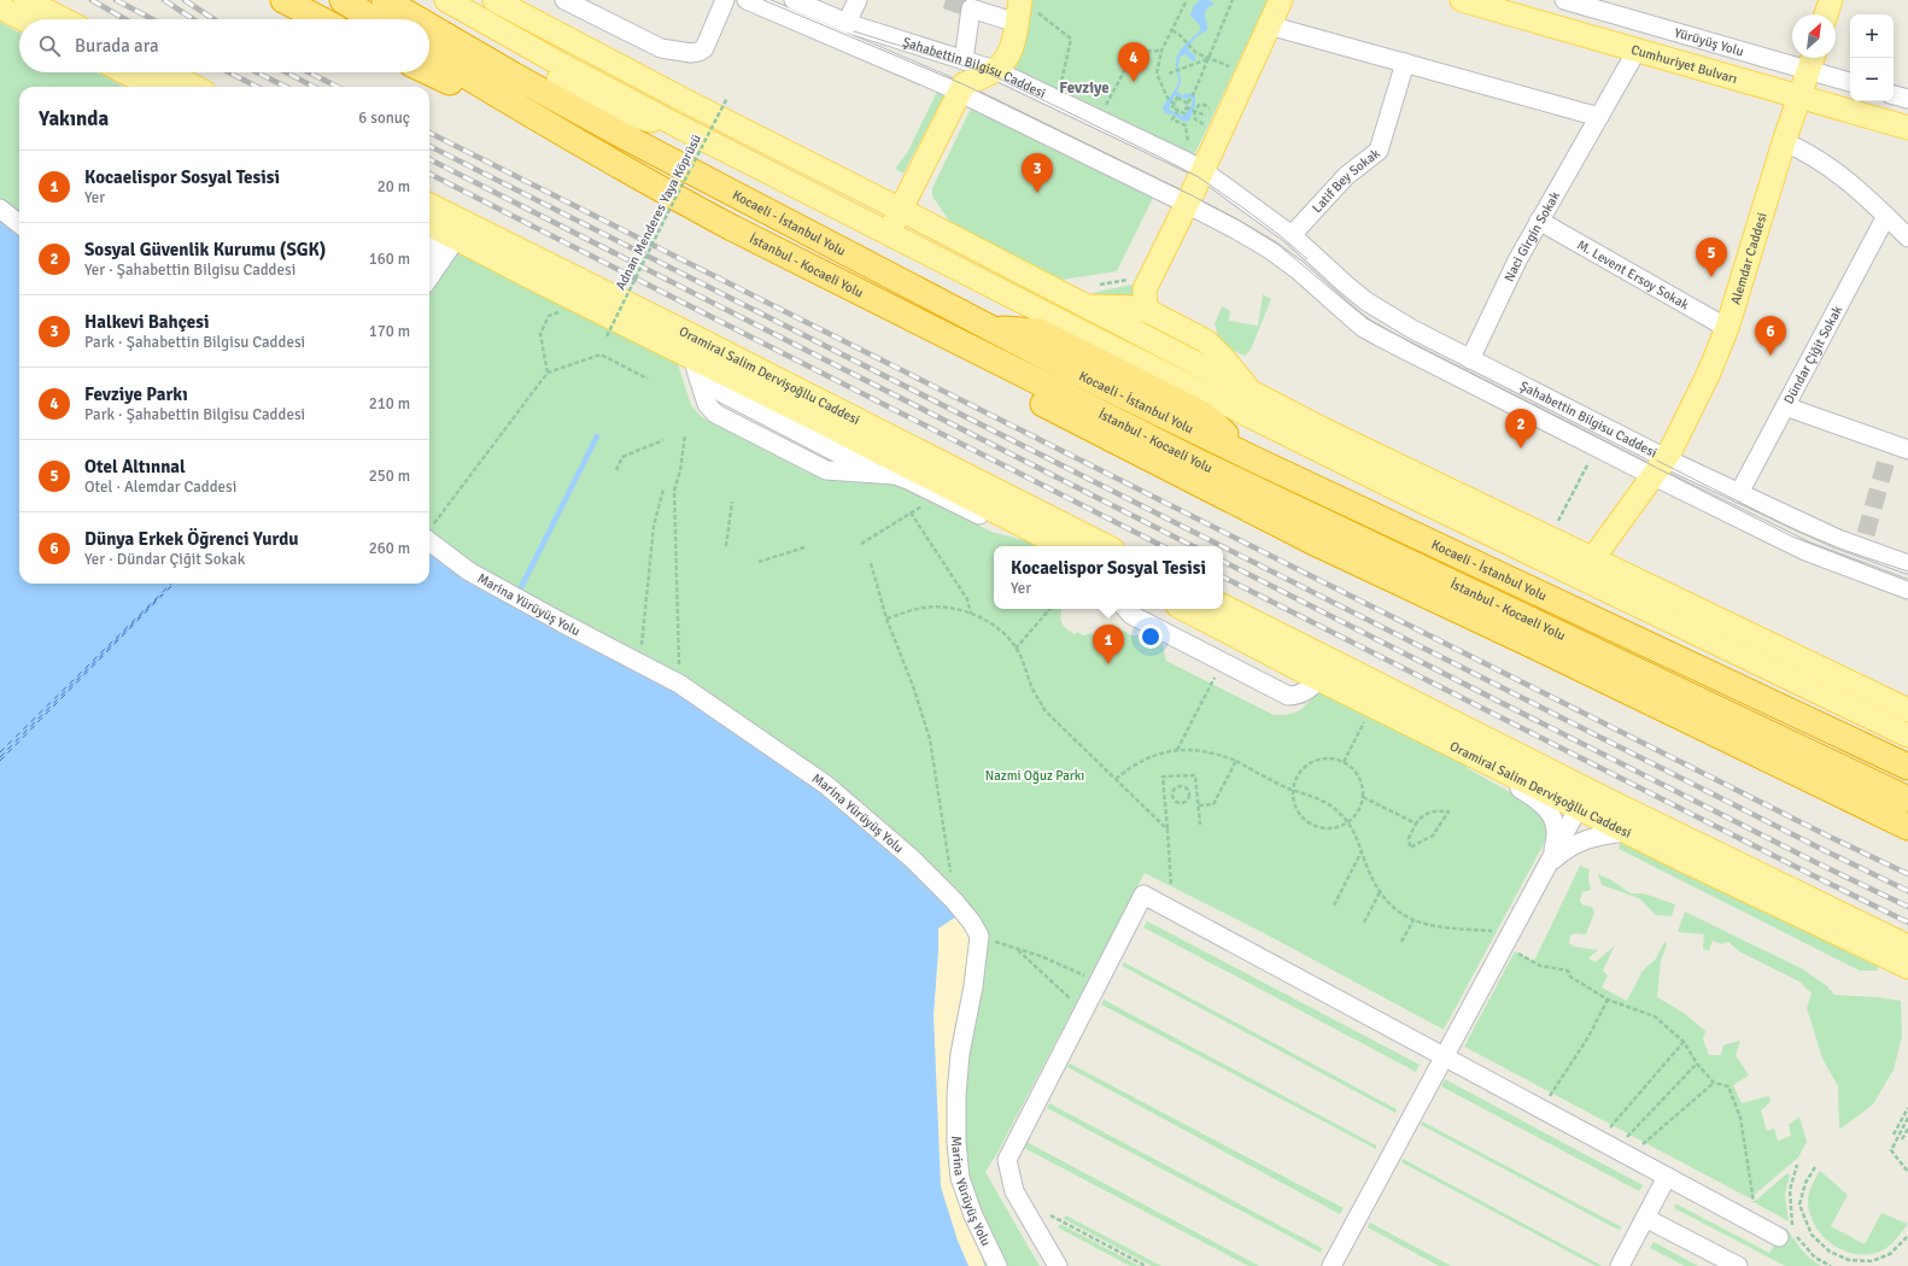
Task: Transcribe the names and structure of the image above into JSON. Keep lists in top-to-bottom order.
{
  "streets": {
    "highway": ["Kocaeli - İstanbul Yolu", "İstanbul - Kocaeli Yolu"],
    "main road": ["Cumhuriyet Bulvarı", "Alemdar Caddesi", "Oramiral Salim Dervişoğllu Caddesi"],
    "street": [
      "Yürüyüş Yolu",
      "Şahabettin Bilgisu Caddesi",
      "Latif Bey Sokak",
      "Naci Girgin Sokak",
      "M. Levent Ersoy Sokak",
      "Dündar Çiğit Sokak",
      "Marina Yürüyüş Yolu"
    ],
    "path": ["Adnan Menderes Yaya Köprüsü"]
  },
  "crossings": [
    ["Yürüyüş Yolu", "Alemdar Caddesi"],
    ["Cumhuriyet Bulvarı", "Naci Girgin Sokak"],
    ["Cumhuriyet Bulvarı", "Alemdar Caddesi"],
    ["Şahabettin Bilgisu Caddesi", "Latif Bey Sokak"],
    ["Şahabettin Bilgisu Caddesi", "Naci Girgin Sokak"],
    ["Şahabettin Bilgisu Caddesi", "Alemdar Caddesi"],
    ["Şahabettin Bilgisu Caddesi", "Dündar Çiğit Sokak"],
    ["Naci Girgin Sokak", "M. Levent Ersoy Sokak"],
    ["Alemdar Caddesi", "M. Levent Ersoy Sokak"]
  ],
  "districts": ["Fevziye"],
  "parks": ["Nazmi Oğuz Parkı"],
  "north": "top right",
  "page": {
    "map_buttons": ["+", "−"],
    "search": "Burada ara",
    "pins": [
      "4",
      "3",
      "5",
      "6",
      "2",
      "1"
    ],
    "heading": ["Yakında", "6 sonuç"],
    "list": [
      {
        "mark": "1",
        "name": "Kocaelispor Sosyal Tesisi",
        "note": "Yer",
        "value": "20 m"
      },
      {
        "mark": "2",
        "name": "Sosyal Güvenlik Kurumu (SGK)",
        "note": "Yer · Şahabettin Bilgisu Caddesi",
        "value": "160 m"
      },
      {
        "mark": "3",
        "name": "Halkevi Bahçesi",
        "note": "Park · Şahabettin Bilgisu Caddesi",
        "value": "170 m"
      },
      {
        "mark": "4",
        "name": "Fevziye Parkı",
        "note": "Park · Şahabettin Bilgisu Caddesi",
        "value": "210 m"
      },
      {
        "mark": "5",
        "name": "Otel Altınnal",
        "note": "Otel · Alemdar Caddesi",
        "value": "250 m"
      },
      {
        "mark": "6",
        "name": "Dünya Erkek Öğrenci Yurdu",
        "note": "Yer · Dündar Çiğit Sokak",
        "value": "260 m"
      }
    ],
    "popup": ["Kocaelispor Sosyal Tesisi", "Yer"]
  }
}
